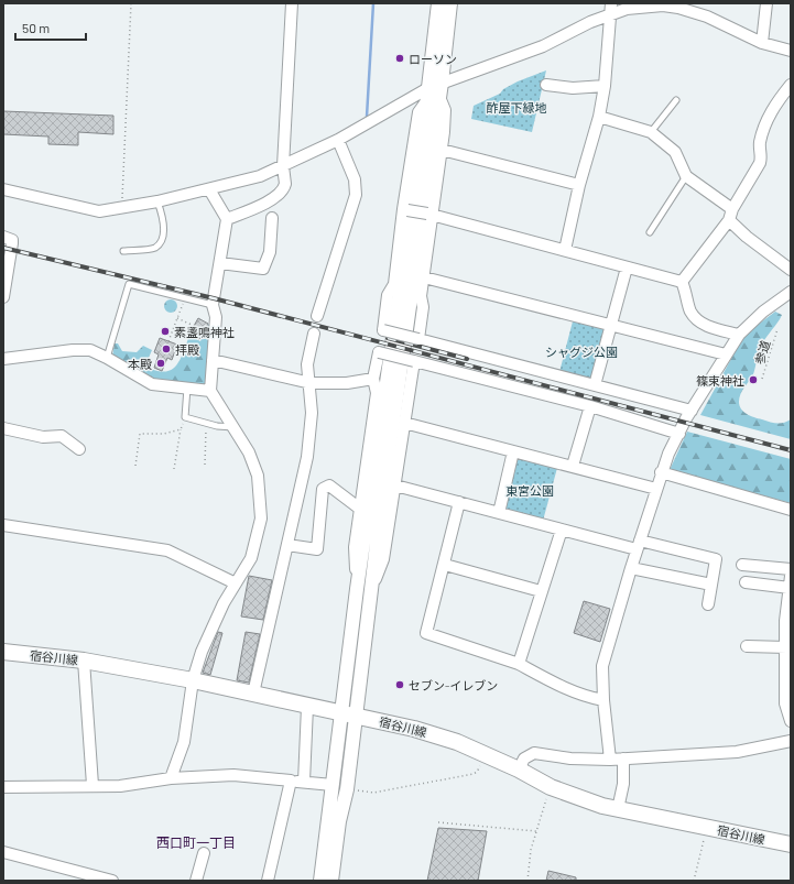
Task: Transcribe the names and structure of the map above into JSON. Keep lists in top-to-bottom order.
{
  "streets": {
    "main road": ["宿谷川線"],
    "path": ["参道"]
  },
  "districts": ["西口町一丁目"],
  "parks": ["酢屋下緑地", "シャグジ公園", "東宮公園"],
  "places": [
    "ローソン",
    "素盞鳴神社",
    "拝殿",
    "本殿",
    "篠束神社",
    "セブン-イレブン"
  ],
  "scale_bar": "50 m"
}
